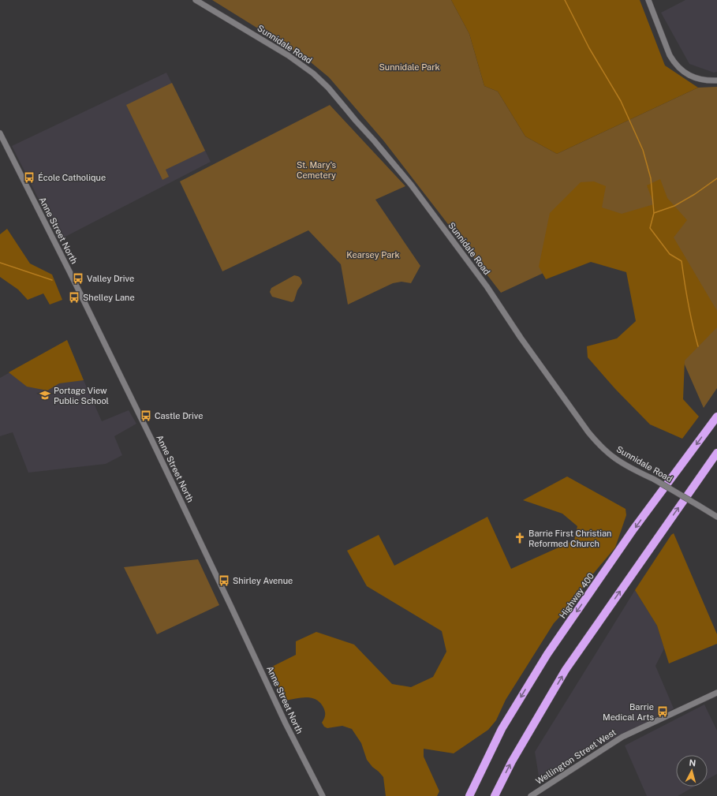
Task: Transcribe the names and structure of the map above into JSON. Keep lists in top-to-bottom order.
{
  "streets": {
    "highway": ["Highway 400"],
    "street": ["Sunnidale Road", "Anne Street North", "Wellington Street West"]
  },
  "parks": ["Sunnidale Park", "St. Mary's Cemetery", "Kearsey Park"],
  "places": {
    "bus stop": [
      "École Catholique",
      "Valley Drive",
      "Shelley Lane",
      "Castle Drive",
      "Shirley Avenue",
      "Barrie Medical Arts"
    ],
    "school or university": ["Portage View Public School"],
    "church": ["Barrie First Christian Reformed Church"]
  },
  "north": "top"
}
